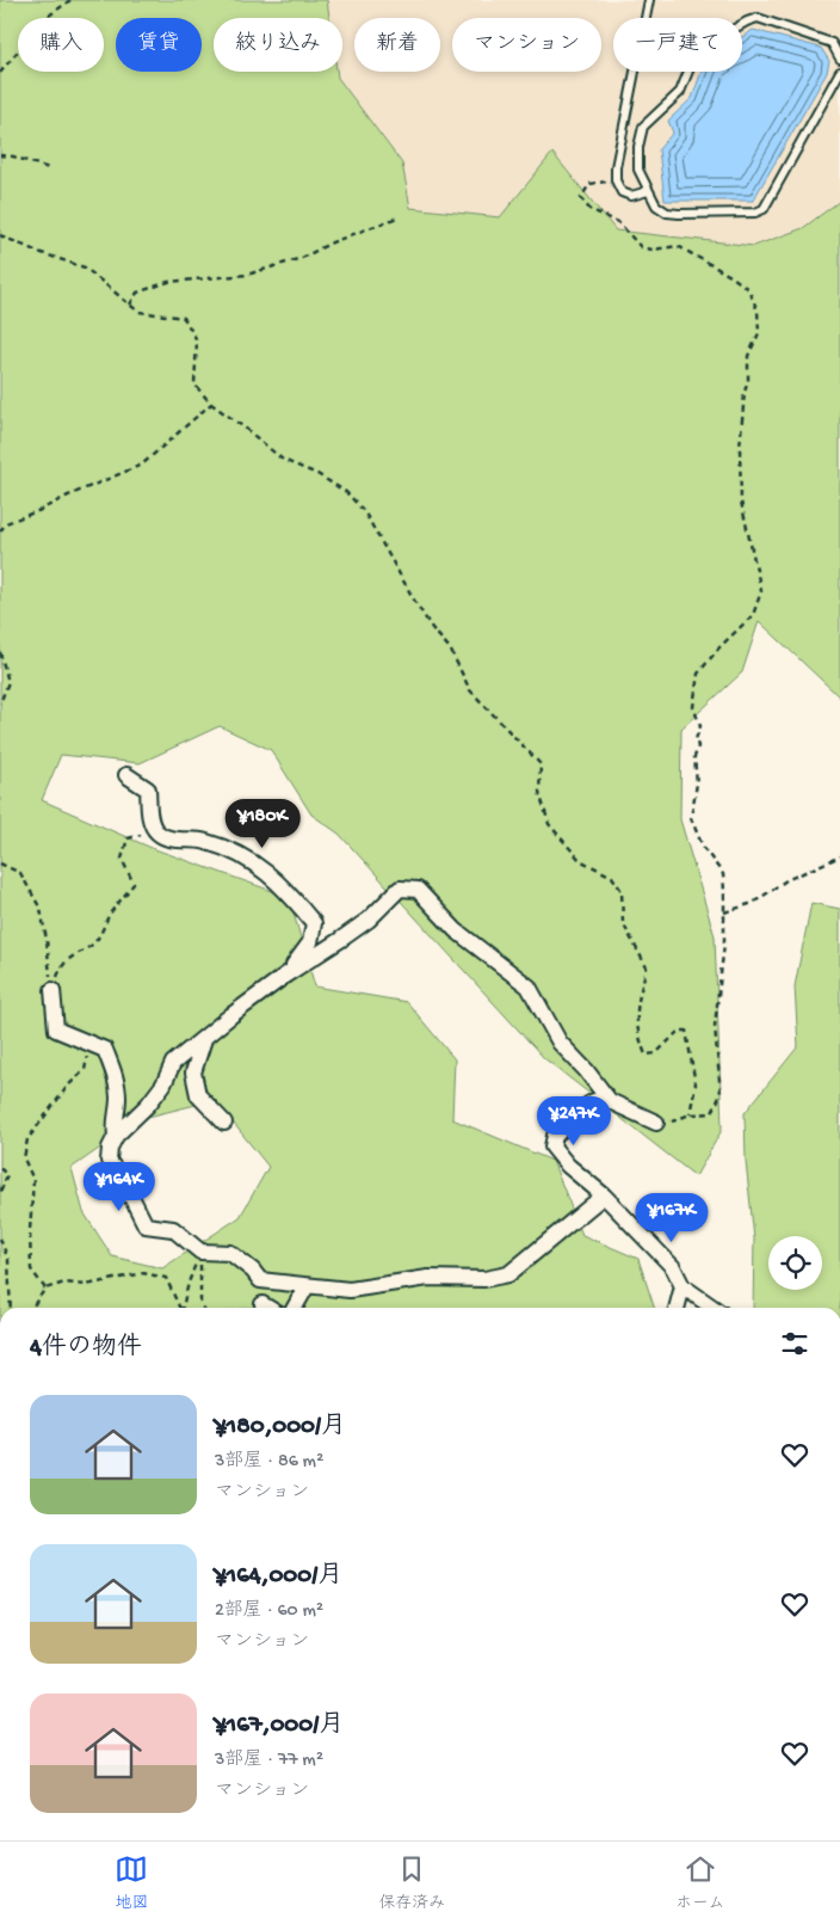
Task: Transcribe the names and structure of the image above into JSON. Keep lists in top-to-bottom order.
{
  "page": {
    "chip": [
      "購入",
      "賃貸",
      "絞り込み",
      "新着",
      "マンション",
      "一戸建て"
    ],
    "price": [
      "¥180K",
      "¥247K",
      "¥164K",
      "¥167K"
    ],
    "heading": "4件の物件",
    "list": [
      {
        "name": "¥180,000/月",
        "note": "3部屋 · 86 m² · マンション"
      },
      {
        "name": "¥164,000/月",
        "note": "2部屋 · 60 m² · マンション"
      },
      {
        "name": "¥167,000/月",
        "note": "3部屋 · 77 m² · マンション"
      }
    ],
    "tabs": ["地図", "保存済み", "ホーム"]
  }
}
